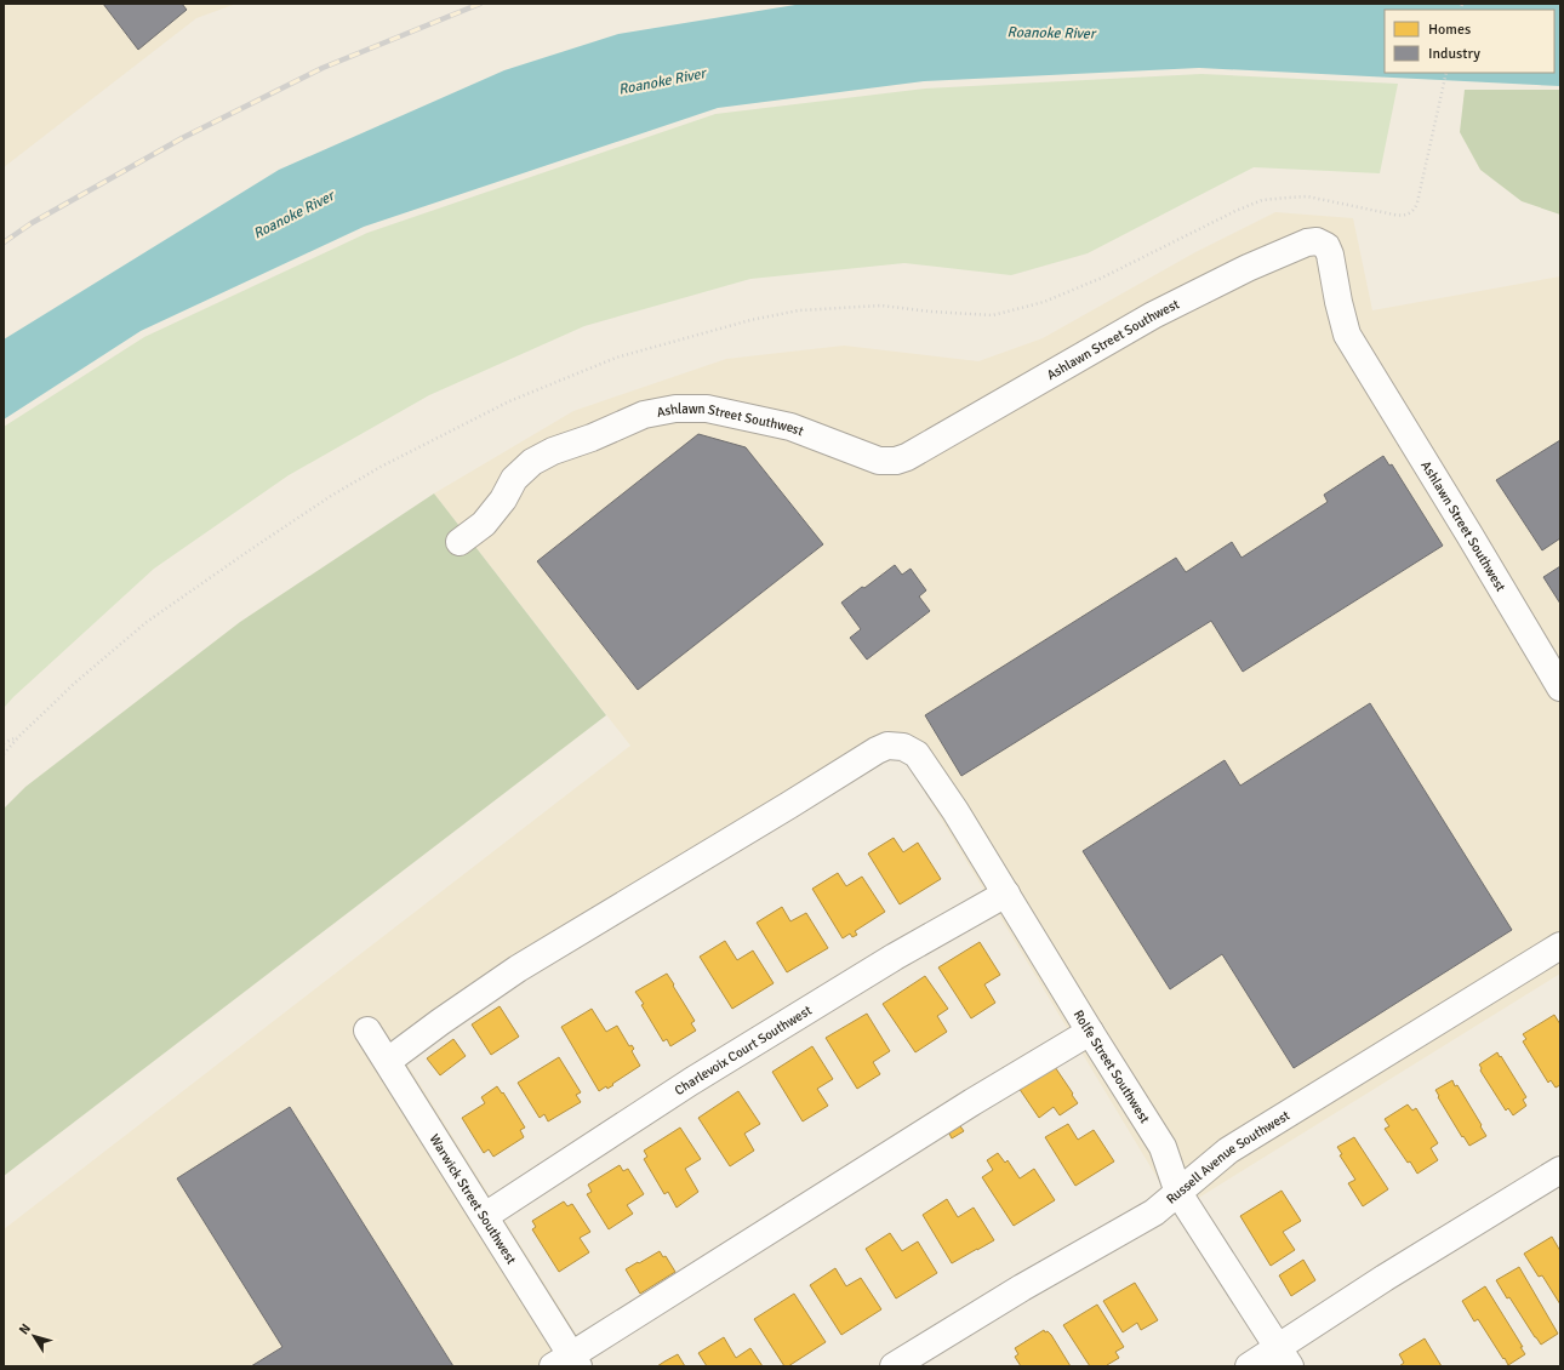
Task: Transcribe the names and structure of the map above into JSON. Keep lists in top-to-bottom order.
{
  "streets": {
    "street": [
      "Ashlawn Street Southwest",
      "Charlevoix Court Southwest",
      "Rolfe Street Southwest",
      "Russell Avenue Southwest",
      "Warwick Street Southwest"
    ]
  },
  "crossings": [
    ["Charlevoix Court Southwest", "Rolfe Street Southwest"],
    ["Charlevoix Court Southwest", "Warwick Street Southwest"],
    ["Rolfe Street Southwest", "Russell Avenue Southwest"],
    ["Rolfe Street Southwest", "Warwick Street Southwest"]
  ],
  "water": ["Roanoke River"],
  "legend": ["Homes", "Industry"],
  "north": "top left"
}
